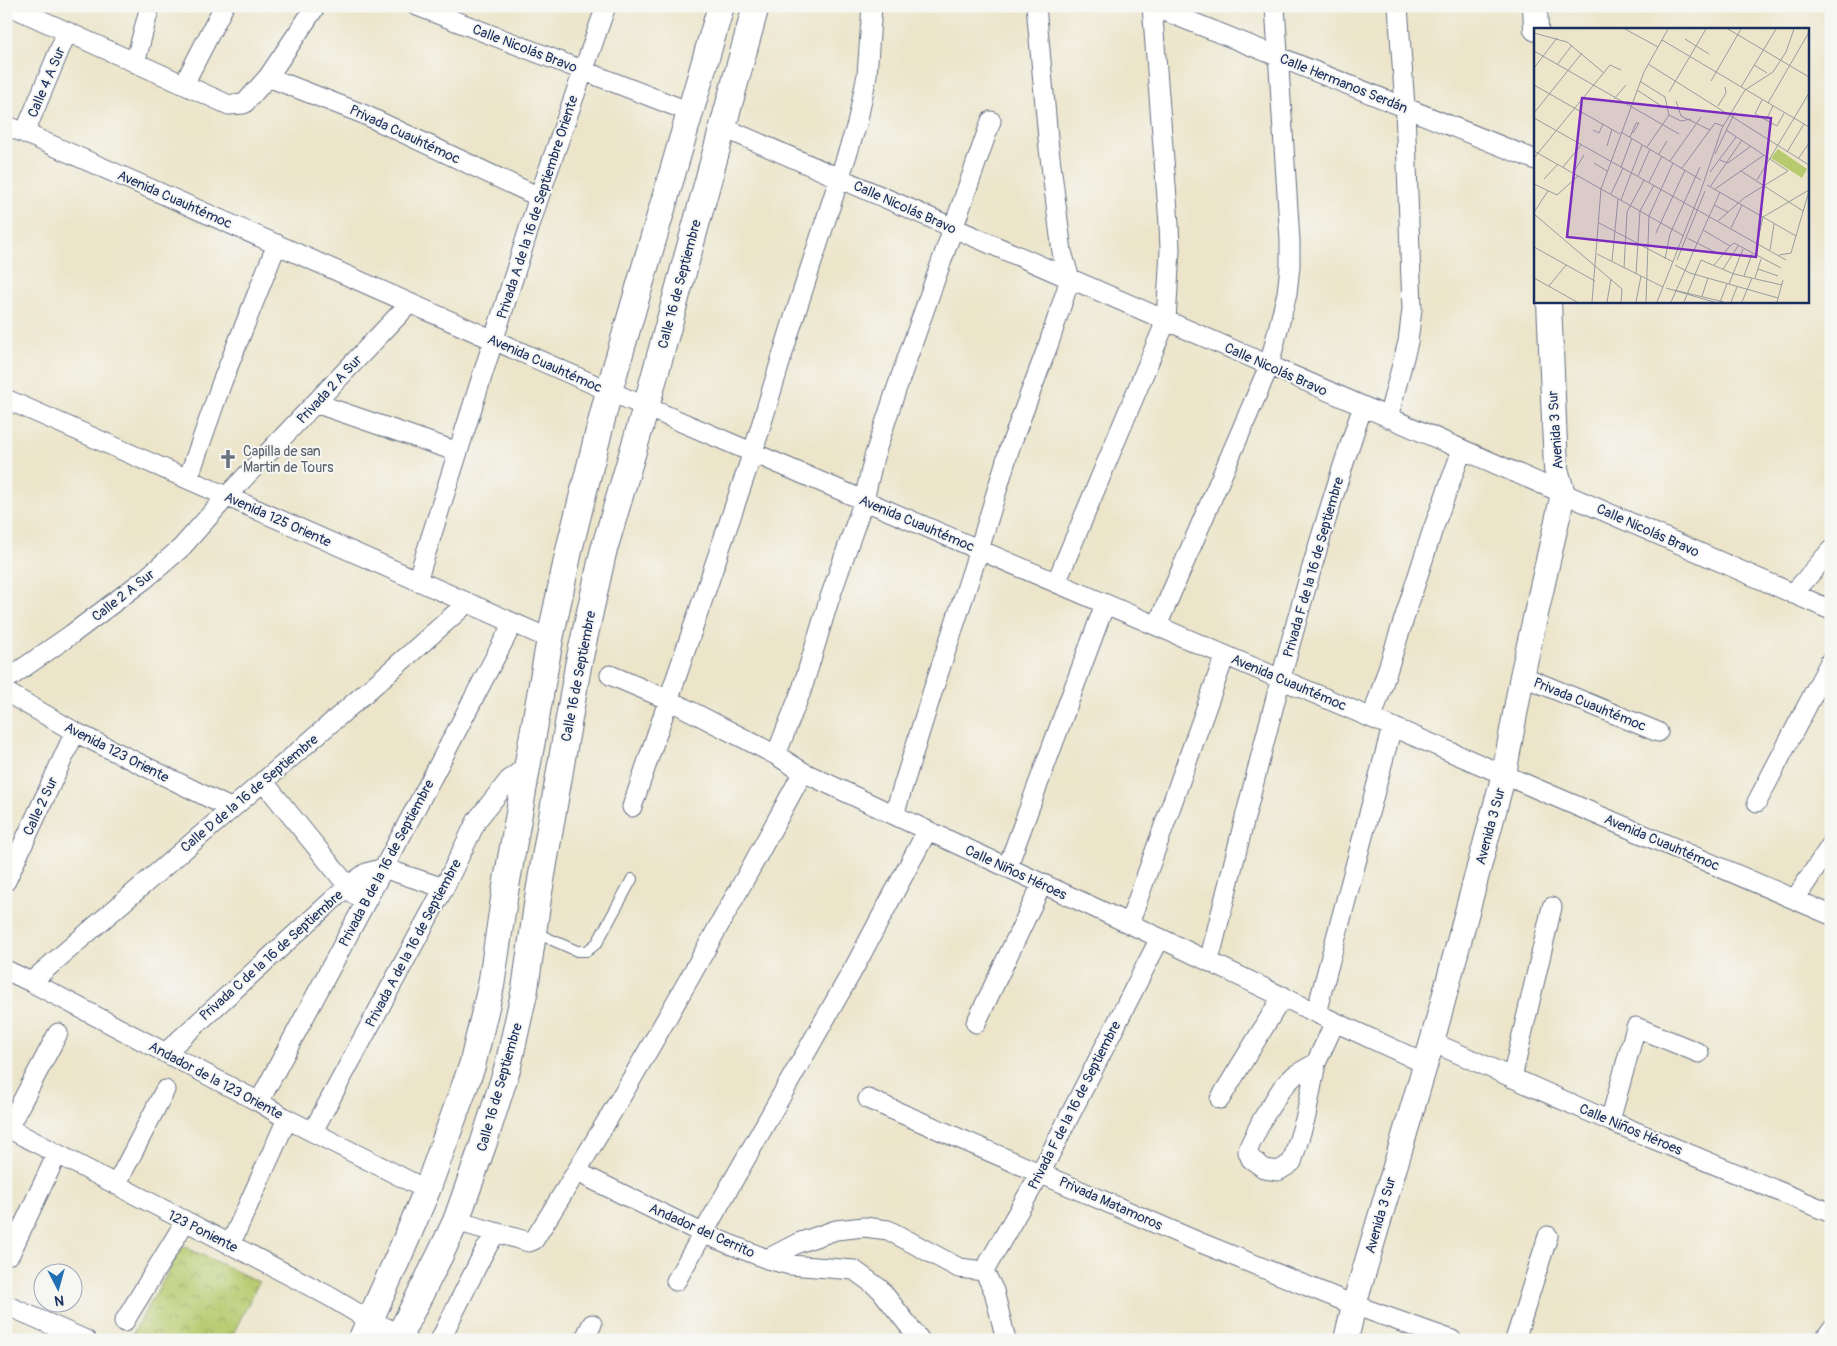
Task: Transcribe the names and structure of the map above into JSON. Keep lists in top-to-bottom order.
{
  "streets": {
    "main road": ["Calle 16 de Septiembre"],
    "street": [
      "Calle Nicolás Bravo",
      "Calle 4 A Sur",
      "Calle Hermanos Serdán",
      "Privada Cuauhtémoc",
      "Avenida Cuauhtémoc",
      "Privada A de la 16 de Septiembre Oriente",
      "Privada 2 A Sur",
      "Avenida 3 Sur",
      "Avenida 125 Oriente",
      "Privada F de la 16 de Septiembre",
      "Calle 2 A Sur",
      "Avenida 123 Oriente",
      "Calle D de la 16 de Septiembre",
      "Calle 2 Sur",
      "Privada B de la 16 de Septiembre",
      "Calle Niños Héroes",
      "Privada A de la 16 de Septiembre",
      "Privada C de la 16 de Septiembre",
      "Andador de la 123 Oriente",
      "Privada Matamoros",
      "Andador del Cerrito",
      "123 Poniente"
    ]
  },
  "crossings": [
    ["Calle Nicolás Bravo", "Privada A de la 16 de Septiembre Oriente"],
    ["Calle Nicolás Bravo", "Calle 16 de Septiembre"],
    ["Calle Nicolás Bravo", "Avenida 3 Sur"],
    ["Calle Nicolás Bravo", "Privada F de la 16 de Septiembre"],
    ["Calle 4 A Sur", "Avenida Cuauhtémoc"],
    ["Privada Cuauhtémoc", "Privada A de la 16 de Septiembre Oriente"],
    ["Privada Cuauhtémoc", "Avenida 3 Sur"],
    ["Avenida Cuauhtémoc", "Privada A de la 16 de Septiembre Oriente"],
    ["Avenida Cuauhtémoc", "Calle 16 de Septiembre"],
    ["Avenida Cuauhtémoc", "Privada 2 A Sur"],
    ["Avenida Cuauhtémoc", "Avenida 3 Sur"],
    ["Avenida Cuauhtémoc", "Privada F de la 16 de Septiembre"],
    ["Privada A de la 16 de Septiembre Oriente", "Avenida 125 Oriente"],
    ["Calle 16 de Septiembre", "123 Poniente"],
    ["Privada 2 A Sur", "Avenida 125 Oriente"],
    ["Privada 2 A Sur", "Calle 2 A Sur"],
    ["Avenida 3 Sur", "Calle Niños Héroes"],
    ["Avenida 3 Sur", "Privada Matamoros"],
    ["Avenida 125 Oriente", "Calle 2 A Sur"],
    ["Avenida 125 Oriente", "Calle D de la 16 de Septiembre"],
    ["Avenida 125 Oriente", "Privada B de la 16 de Septiembre"],
    ["Privada F de la 16 de Septiembre", "Calle Niños Héroes"],
    ["Privada F de la 16 de Septiembre", "Privada Matamoros"],
    ["Privada F de la 16 de Septiembre", "Andador del Cerrito"],
    ["Avenida 123 Oriente", "Calle D de la 16 de Septiembre"],
    ["Avenida 123 Oriente", "Calle 2 Sur"],
    ["Calle D de la 16 de Septiembre", "Andador de la 123 Oriente"],
    ["Privada B de la 16 de Septiembre", "Privada C de la 16 de Septiembre"],
    ["Privada B de la 16 de Septiembre", "Andador de la 123 Oriente"],
    ["Privada A de la 16 de Septiembre", "Andador de la 123 Oriente"],
    ["Privada C de la 16 de Septiembre", "Andador de la 123 Oriente"]
  ],
  "places": {
    "church": ["Capilla de san Martin de Tours"]
  },
  "north": "bottom"
}
